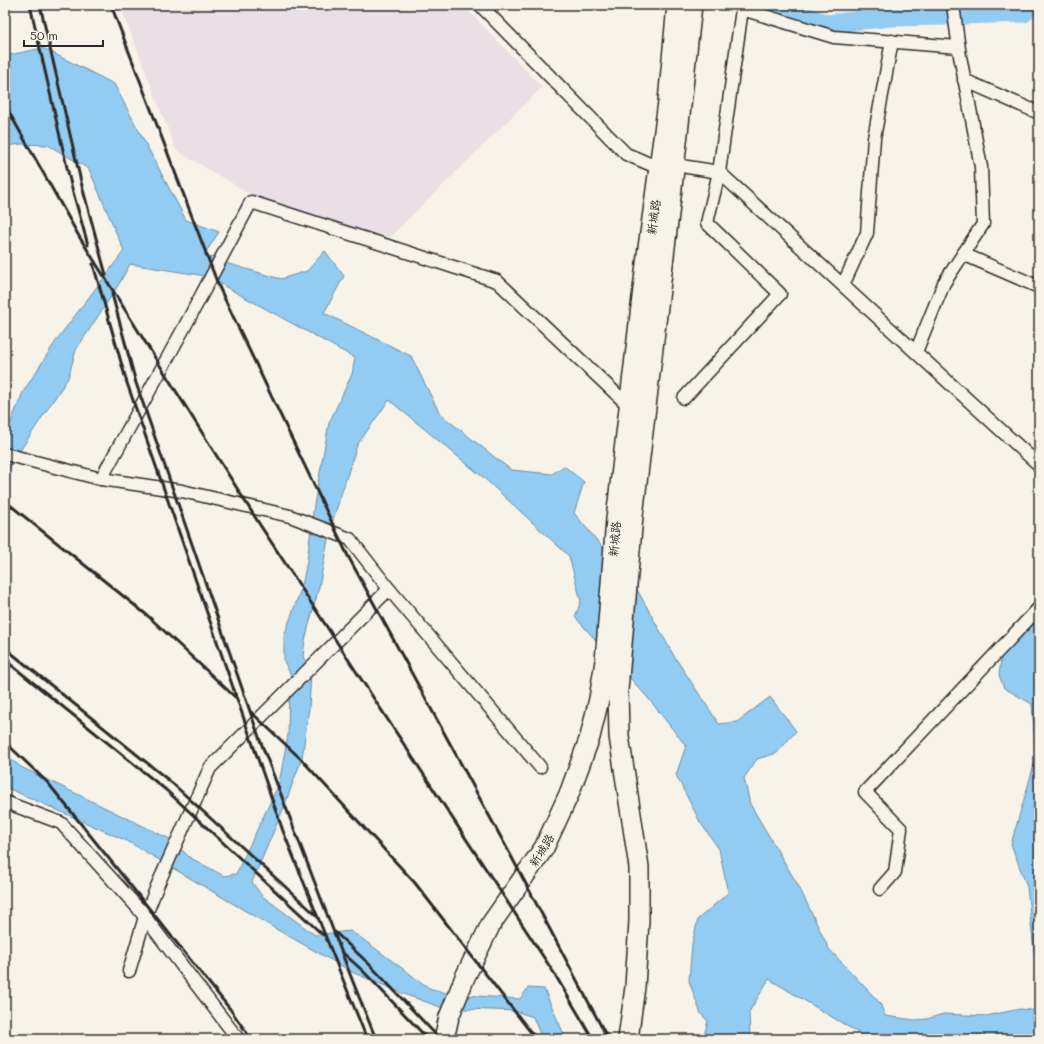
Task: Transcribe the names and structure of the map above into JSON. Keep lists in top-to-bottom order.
{
  "streets": {
    "main road": ["新城路"]
  },
  "scale_bar": "50 m"
}
